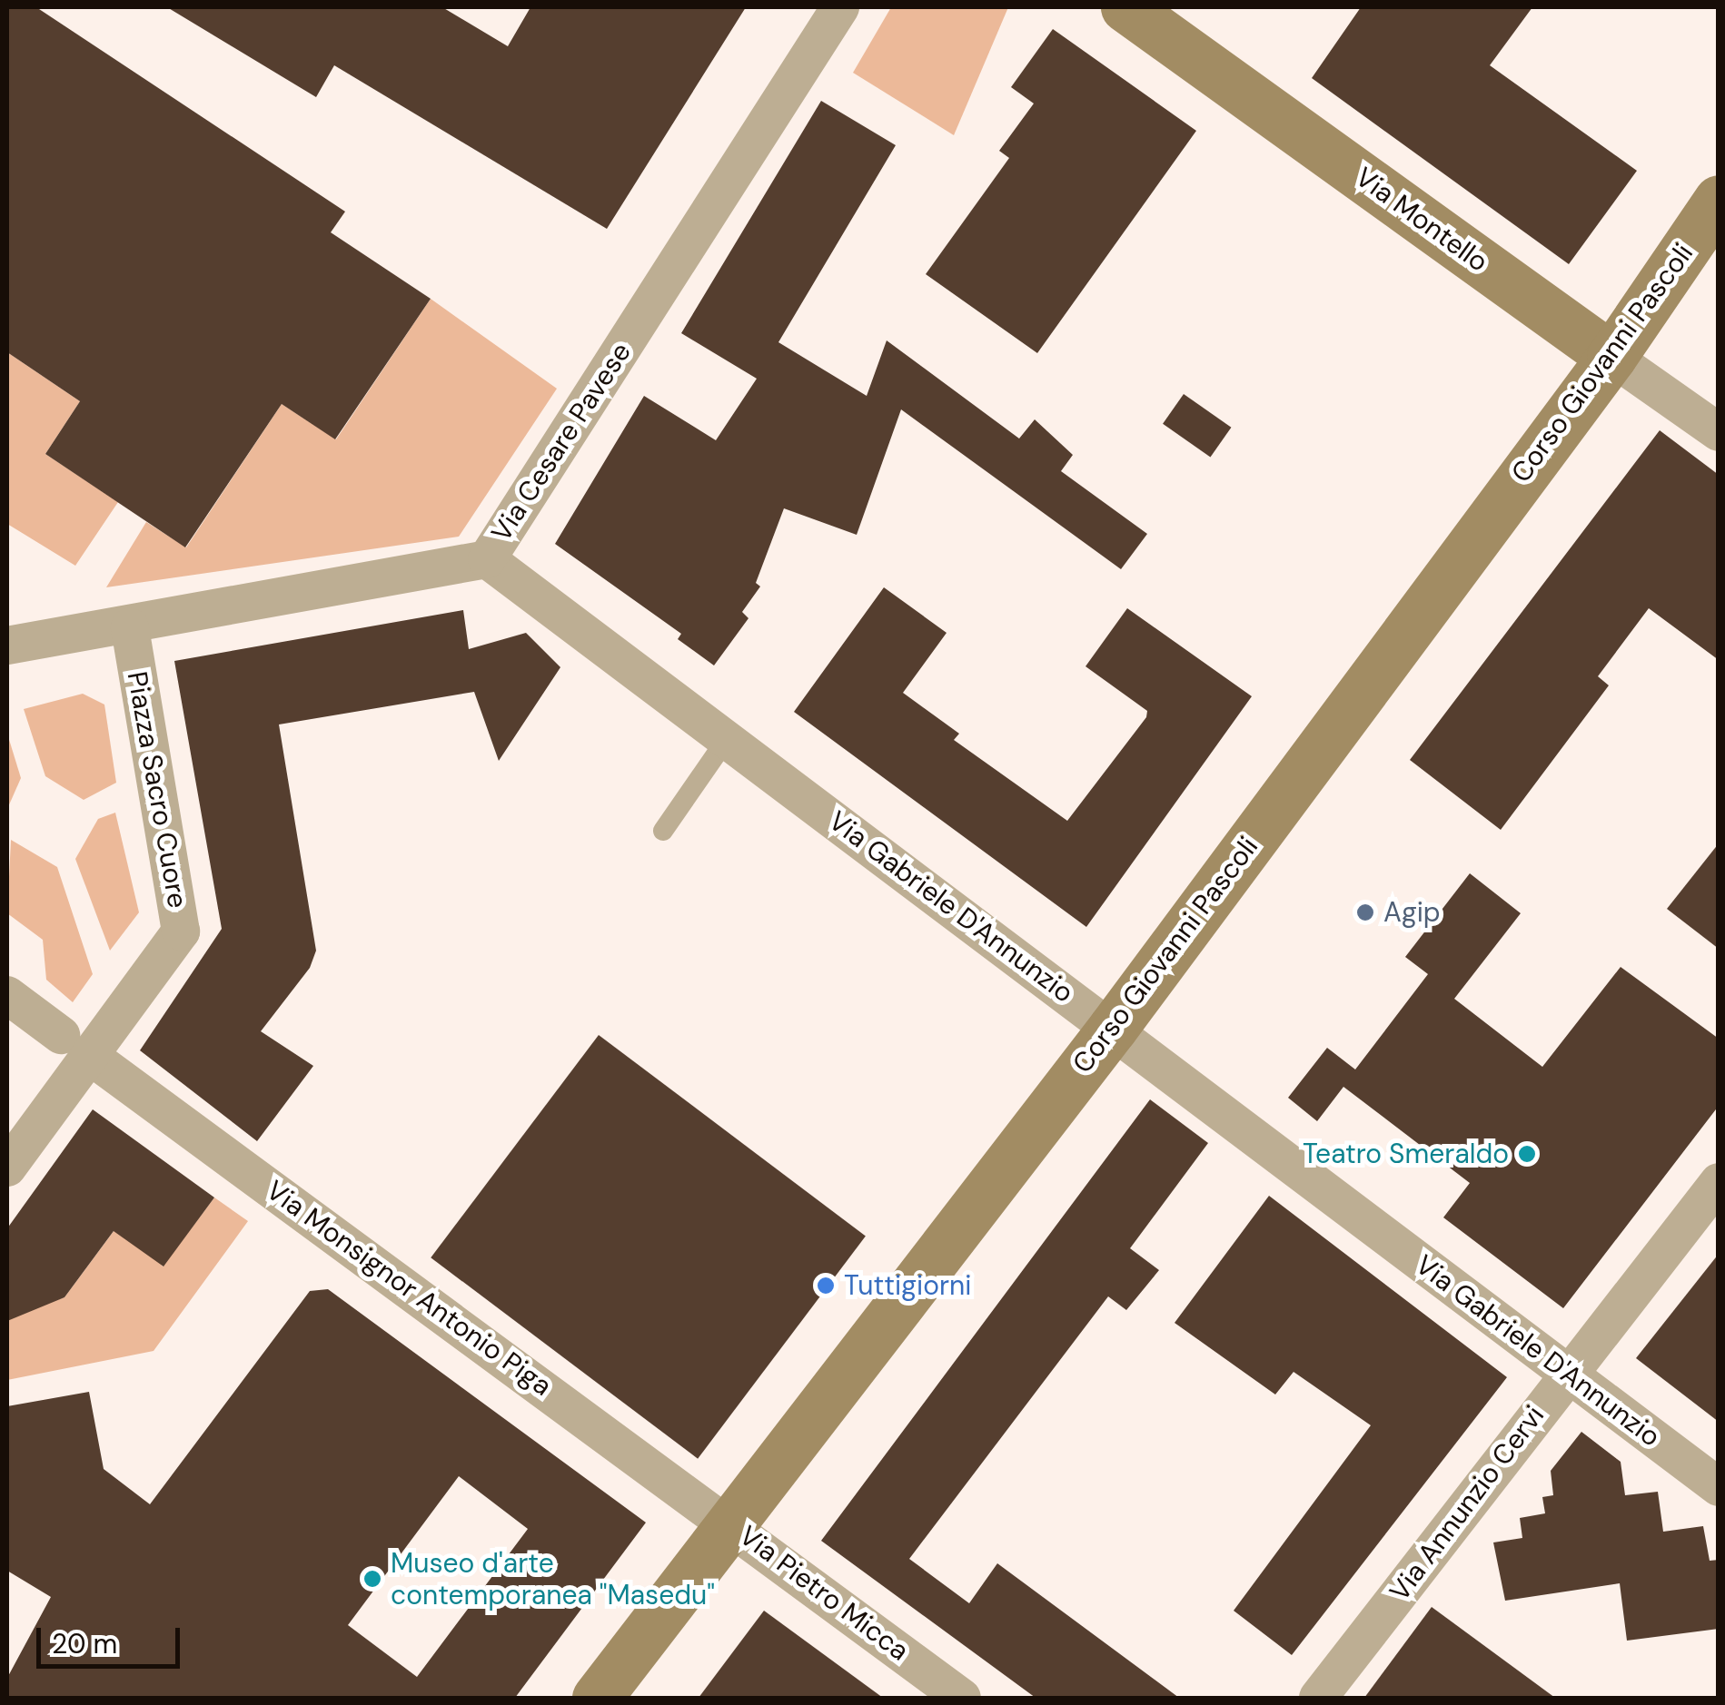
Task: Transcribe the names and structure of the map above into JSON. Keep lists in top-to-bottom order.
{
  "streets": {
    "main road": ["Via Montello", "Corso Giovanni Pascoli"],
    "street": [
      "Via Cesare Pavese",
      "Piazza Sacro Cuore",
      "Via Gabriele D'Annunzio",
      "Via Monsignor Antonio Piga",
      "Via Annunzio Cervi",
      "Via Pietro Micca"
    ]
  },
  "crossings": [
    ["Via Montello", "Corso Giovanni Pascoli"],
    ["Corso Giovanni Pascoli", "Via Gabriele D'Annunzio"],
    ["Corso Giovanni Pascoli", "Via Monsignor Antonio Piga"],
    ["Corso Giovanni Pascoli", "Via Pietro Micca"],
    ["Via Cesare Pavese", "Piazza Sacro Cuore"],
    ["Via Cesare Pavese", "Via Gabriele D'Annunzio"],
    ["Piazza Sacro Cuore", "Via Monsignor Antonio Piga"],
    ["Via Gabriele D'Annunzio", "Via Annunzio Cervi"],
    ["Via Monsignor Antonio Piga", "Via Pietro Micca"]
  ],
  "places": [
    "Agip",
    "Teatro Smeraldo",
    "Tuttigiorni",
    "Museo d'arte contemporanea \"Masedu\""
  ],
  "scale_bar": "20 m"
}
